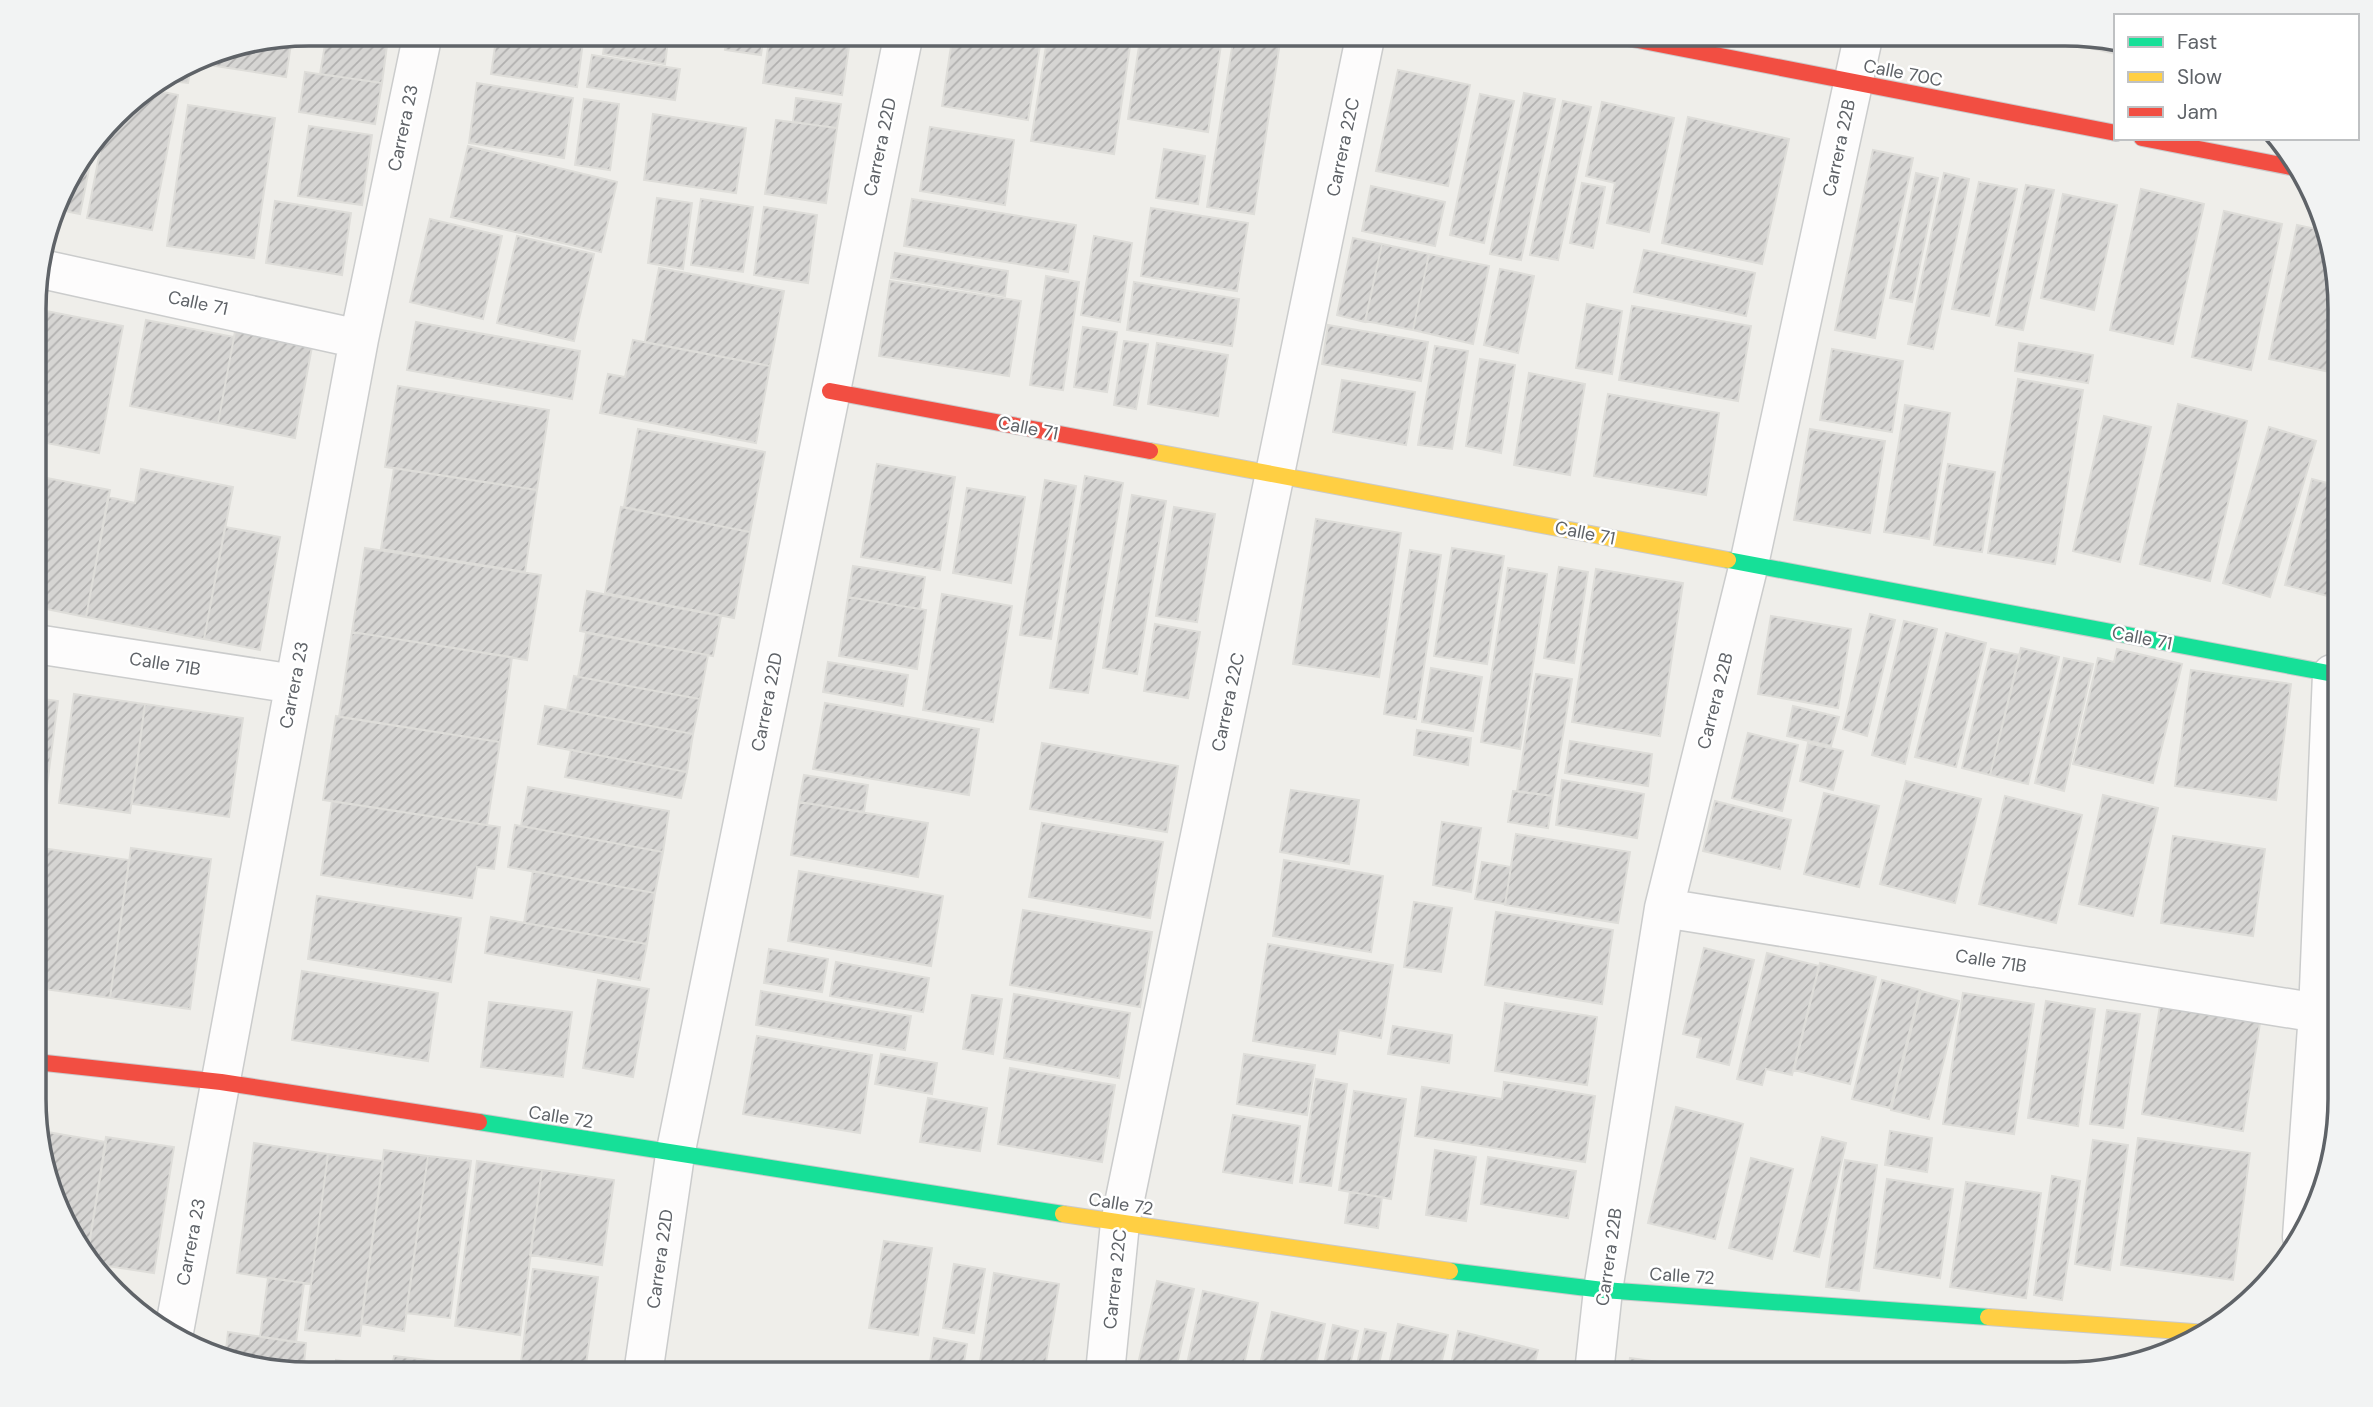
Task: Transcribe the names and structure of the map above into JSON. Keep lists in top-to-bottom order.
{
  "streets": {
    "street": [
      "Calle 70C",
      "Carrera 23",
      "Carrera 22D",
      "Carrera 22C",
      "Carrera 22B",
      "Calle 71",
      "Calle 71B",
      "Calle 72"
    ]
  },
  "crossings": [
    ["Calle 70C", "Carrera 22B"],
    ["Carrera 23", "Calle 71"],
    ["Carrera 23", "Calle 71B"],
    ["Carrera 23", "Calle 72"],
    ["Carrera 22D", "Calle 71"],
    ["Carrera 22D", "Calle 72"],
    ["Carrera 22C", "Calle 71"],
    ["Carrera 22C", "Calle 72"],
    ["Carrera 22B", "Calle 71"],
    ["Carrera 22B", "Calle 71B"],
    ["Carrera 22B", "Calle 72"]
  ],
  "legend": ["Fast", "Slow", "Jam"]
}
